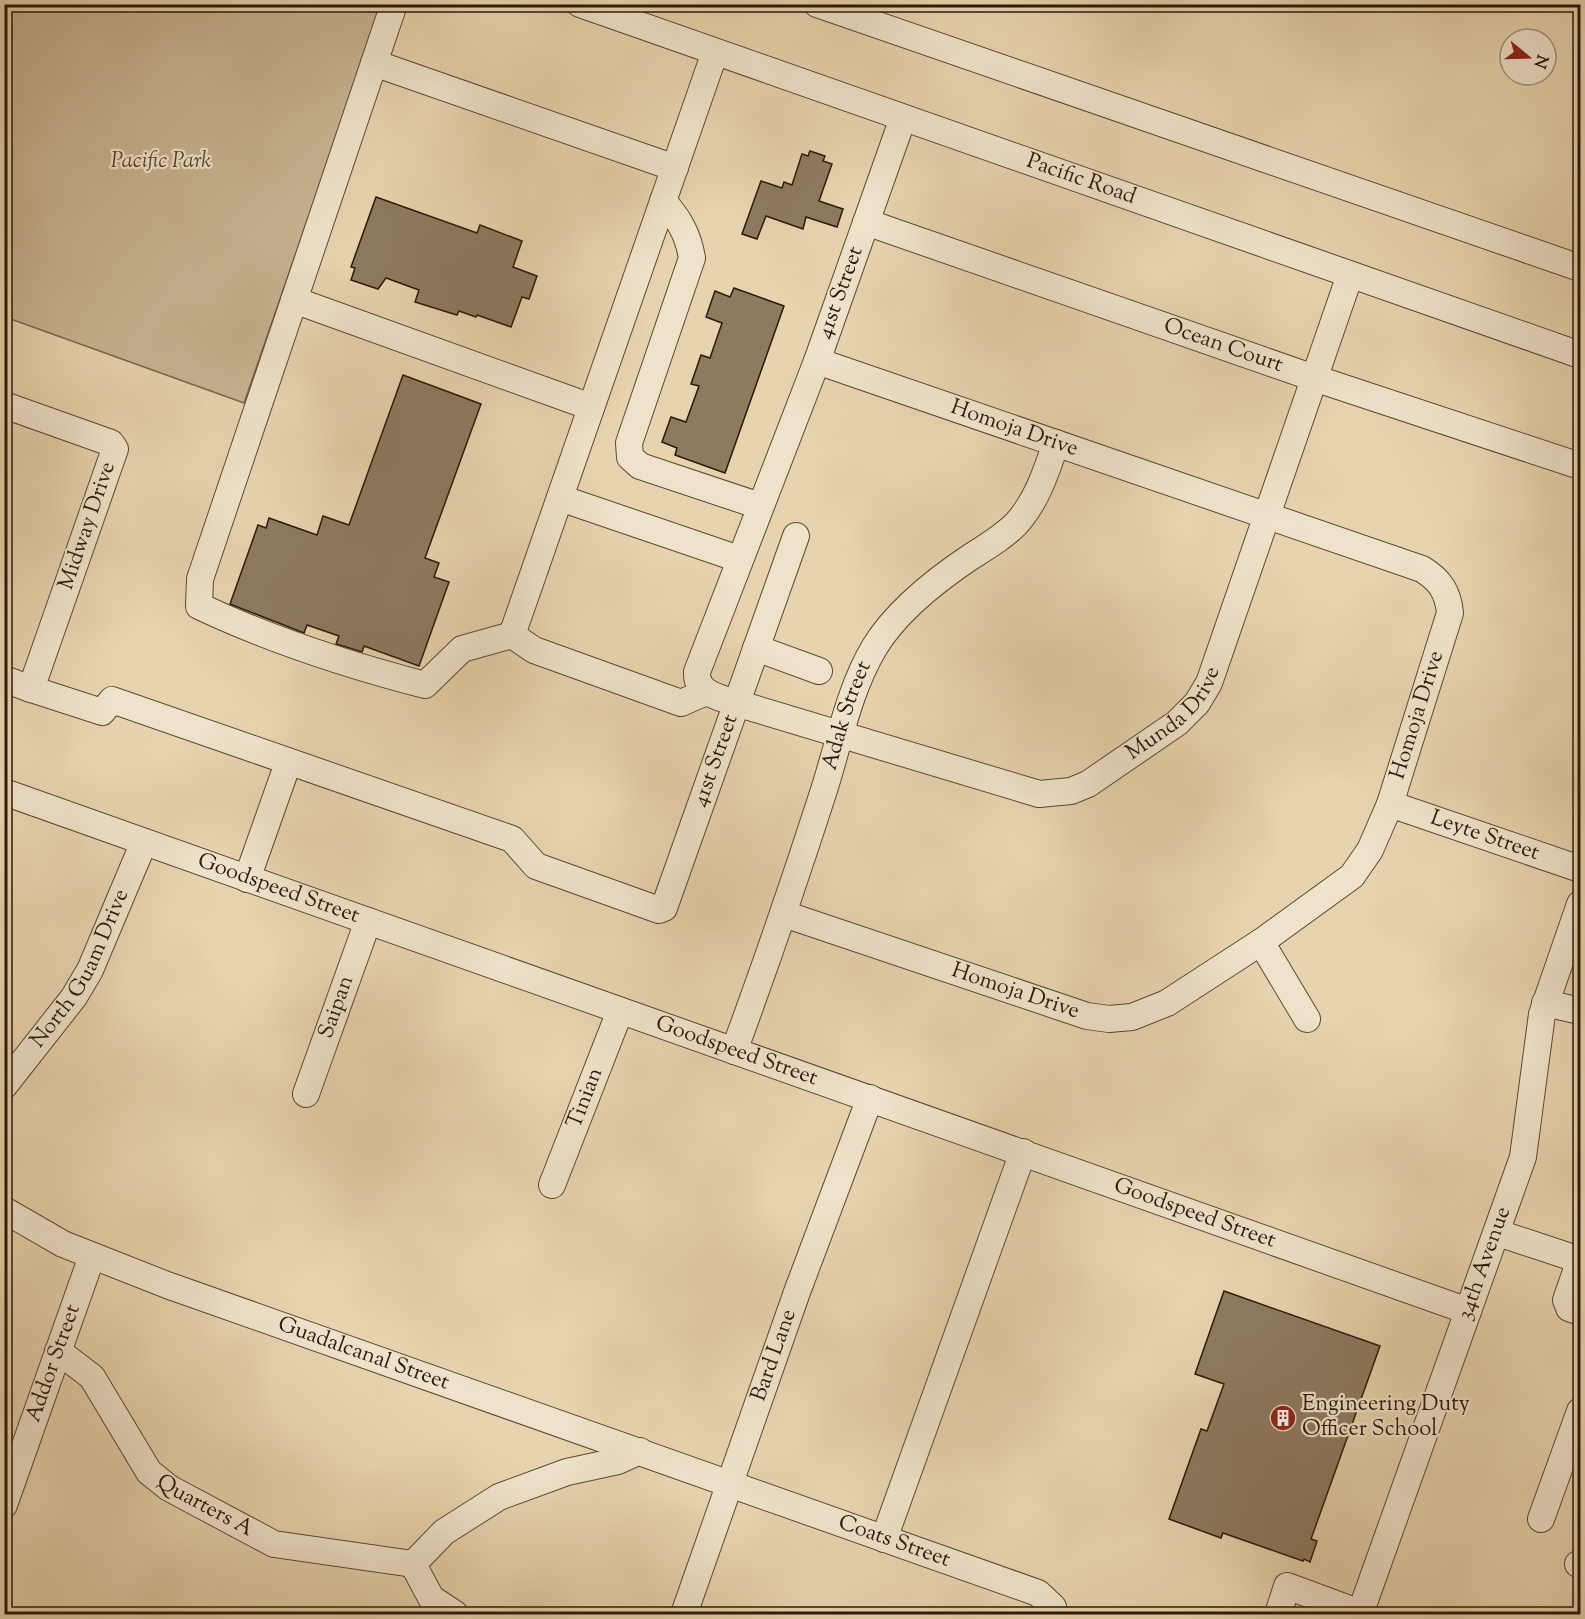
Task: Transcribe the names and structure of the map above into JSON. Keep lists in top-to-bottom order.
{
  "streets": {
    "street": [
      "Pacific Road",
      "41st Street",
      "Ocean Court",
      "Homoja Drive",
      "Midway Drive",
      "Munda Drive",
      "Adak Street",
      "Leyte Street",
      "Goodspeed Street",
      "North Guam Drive",
      "Saipan",
      "Tinian",
      "34th Avenue",
      "Guadalcanal Street",
      "Bard Lane",
      "Addor Street",
      "Quarters A",
      "Coats Street"
    ]
  },
  "crossings": [
    ["Pacific Road", "41st Street"],
    ["Pacific Road", "Munda Drive"],
    ["41st Street", "Ocean Court"],
    ["41st Street", "Homoja Drive"],
    ["41st Street", "Munda Drive"],
    ["Ocean Court", "Munda Drive"],
    ["Homoja Drive", "Munda Drive"],
    ["Homoja Drive", "Adak Street"],
    ["Homoja Drive", "Leyte Street"],
    ["Munda Drive", "Adak Street"],
    ["Adak Street", "Goodspeed Street"],
    ["Goodspeed Street", "North Guam Drive"],
    ["Goodspeed Street", "Saipan"],
    ["Goodspeed Street", "Tinian"],
    ["Goodspeed Street", "34th Avenue"],
    ["Goodspeed Street", "Bard Lane"],
    ["Guadalcanal Street", "Bard Lane"],
    ["Guadalcanal Street", "Addor Street"],
    ["Guadalcanal Street", "Coats Street"],
    ["Bard Lane", "Coats Street"],
    ["Addor Street", "Quarters A"]
  ],
  "parks": ["Pacific Park"],
  "places": {
    "building": ["Engineering Duty Officer School"]
  },
  "north": "right"
}
